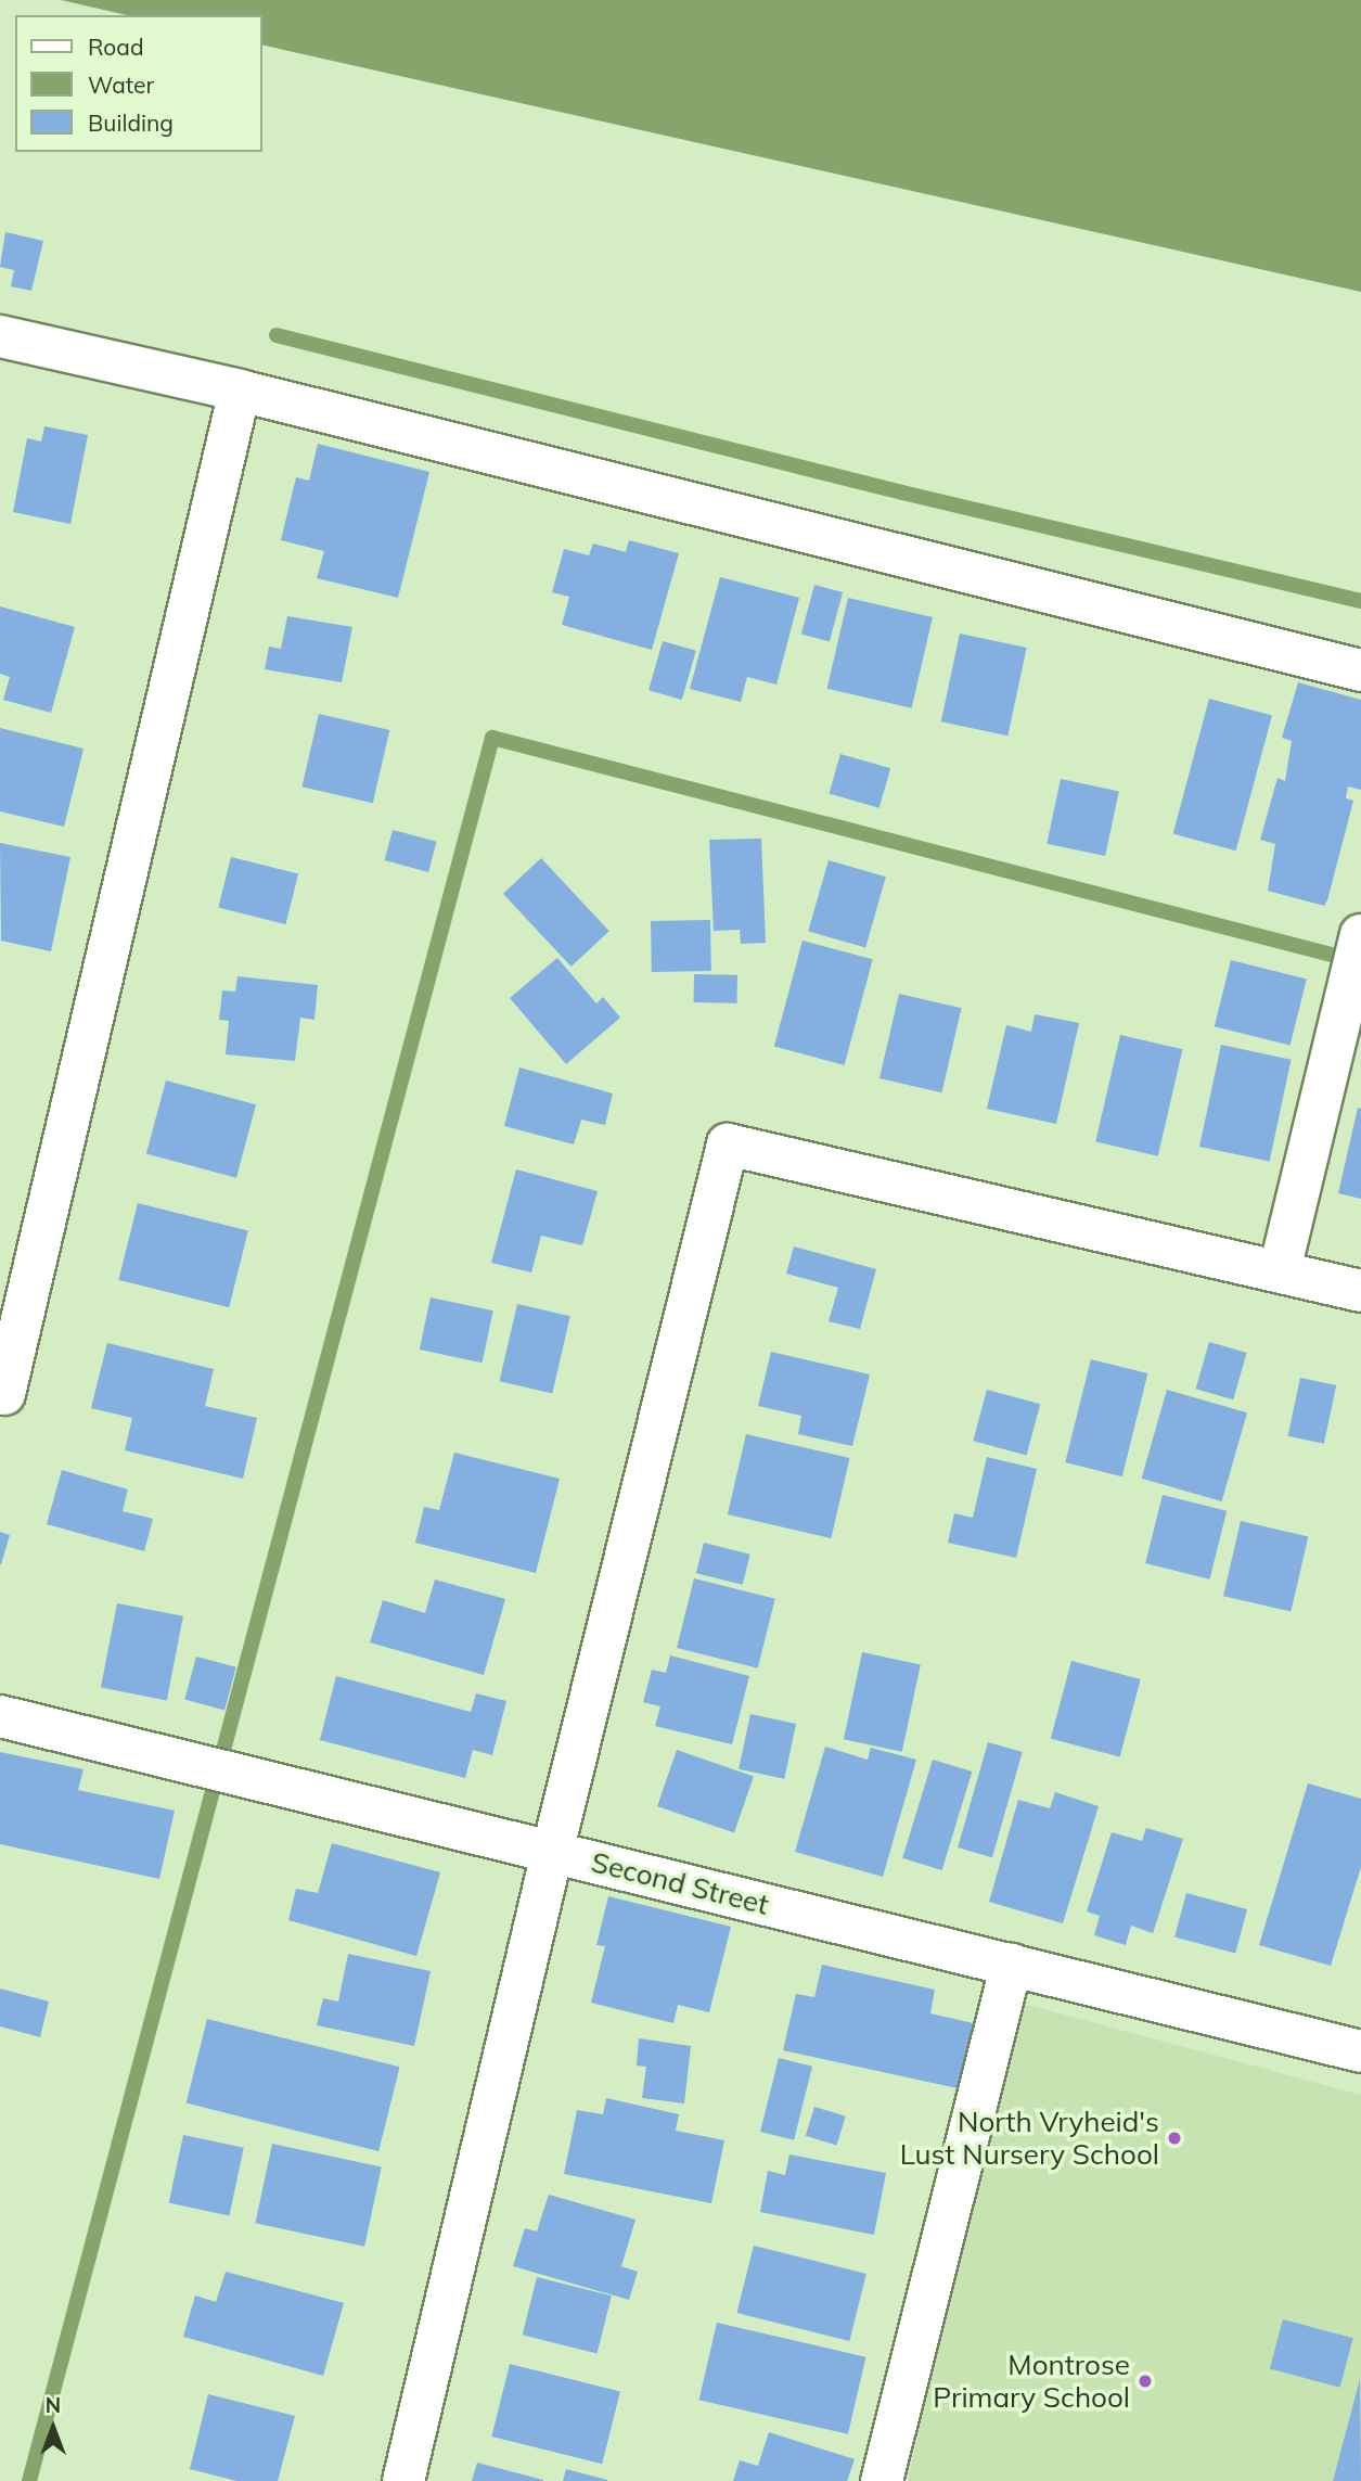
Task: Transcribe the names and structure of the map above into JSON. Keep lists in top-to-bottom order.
{
  "streets": {
    "street": ["Second Street"]
  },
  "places": ["North Vryheid's Lust Nursery School", "Montrose Primary School"],
  "legend": ["Road", "Water", "Building"],
  "north": "top"
}
